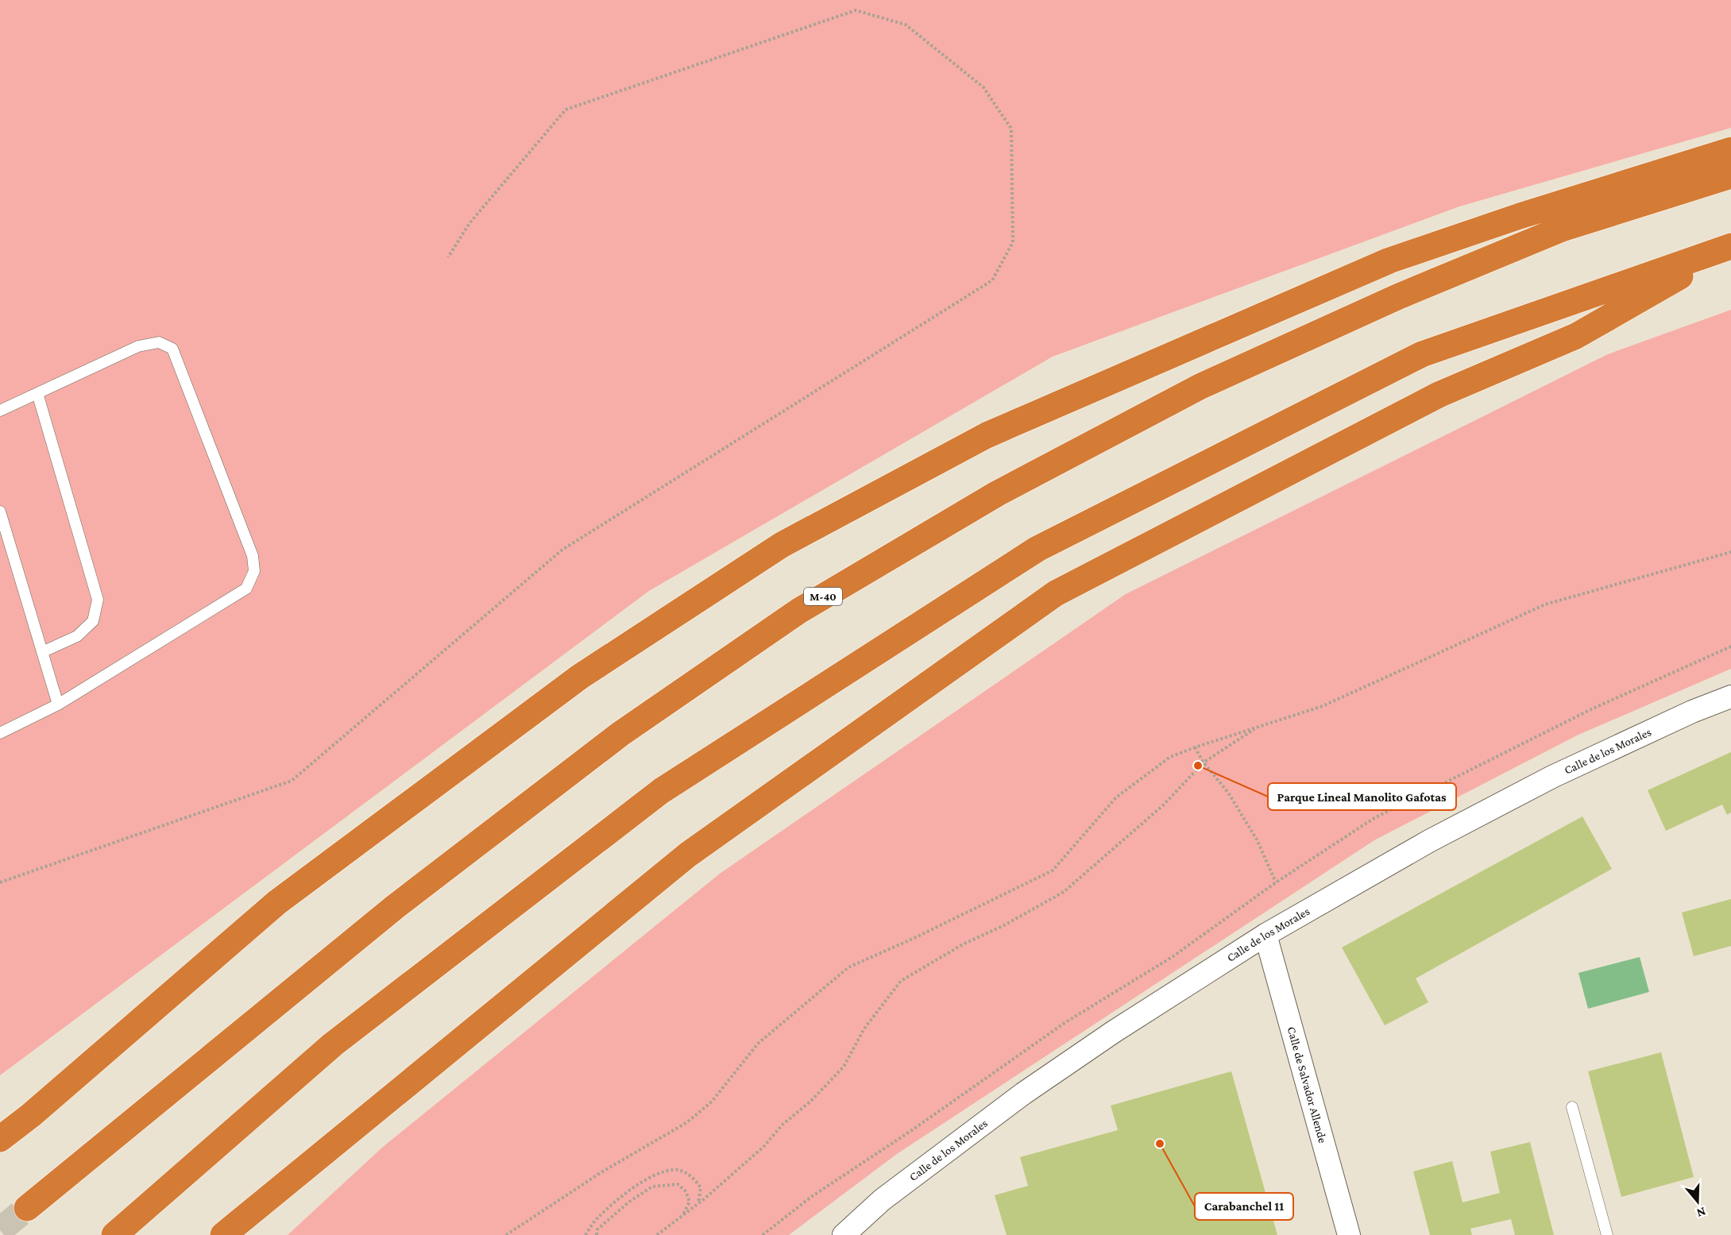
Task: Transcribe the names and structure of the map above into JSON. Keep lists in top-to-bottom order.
{
  "streets": {
    "highway": ["M-40"],
    "street": ["Calle de los Morales", "Calle de Salvador Allende"]
  },
  "crossings": [
    ["Calle de los Morales", "Calle de Salvador Allende"]
  ],
  "places": ["Parque Lineal Manolito Gafotas", "Carabanchel 11"],
  "north": "bottom"
}
